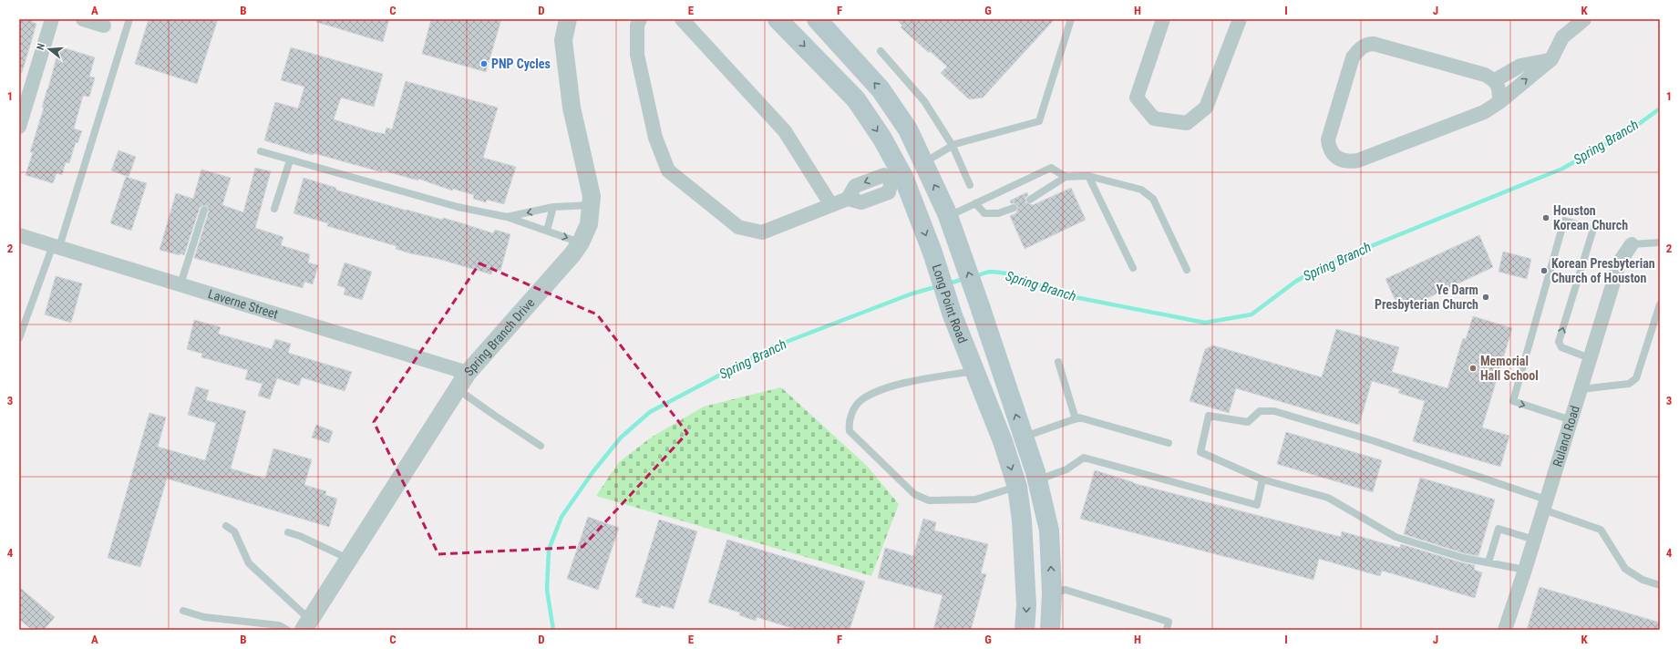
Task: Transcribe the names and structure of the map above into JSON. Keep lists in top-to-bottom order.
{
  "streets": {
    "main road": ["Long Point Road"],
    "street": ["Laverne Street", "Spring Branch Drive", "Ruland Road"]
  },
  "crossings": [
    ["Laverne Street", "Spring Branch Drive"]
  ],
  "water": ["Spring Branch"],
  "places": [
    "PNP Cycles",
    "Houston Korean Church",
    "Korean Presbyterian Church of Houston",
    "Ye Darm Presbyterian Church",
    "Memorial Hall School"
  ],
  "north": "left",
  "grid": {
    "columns": [
      "A",
      "B",
      "C",
      "D",
      "E",
      "F",
      "G",
      "H",
      "I",
      "J",
      "K"
    ],
    "rows": [
      "1",
      "2",
      "3",
      "4"
    ]
  }
}
